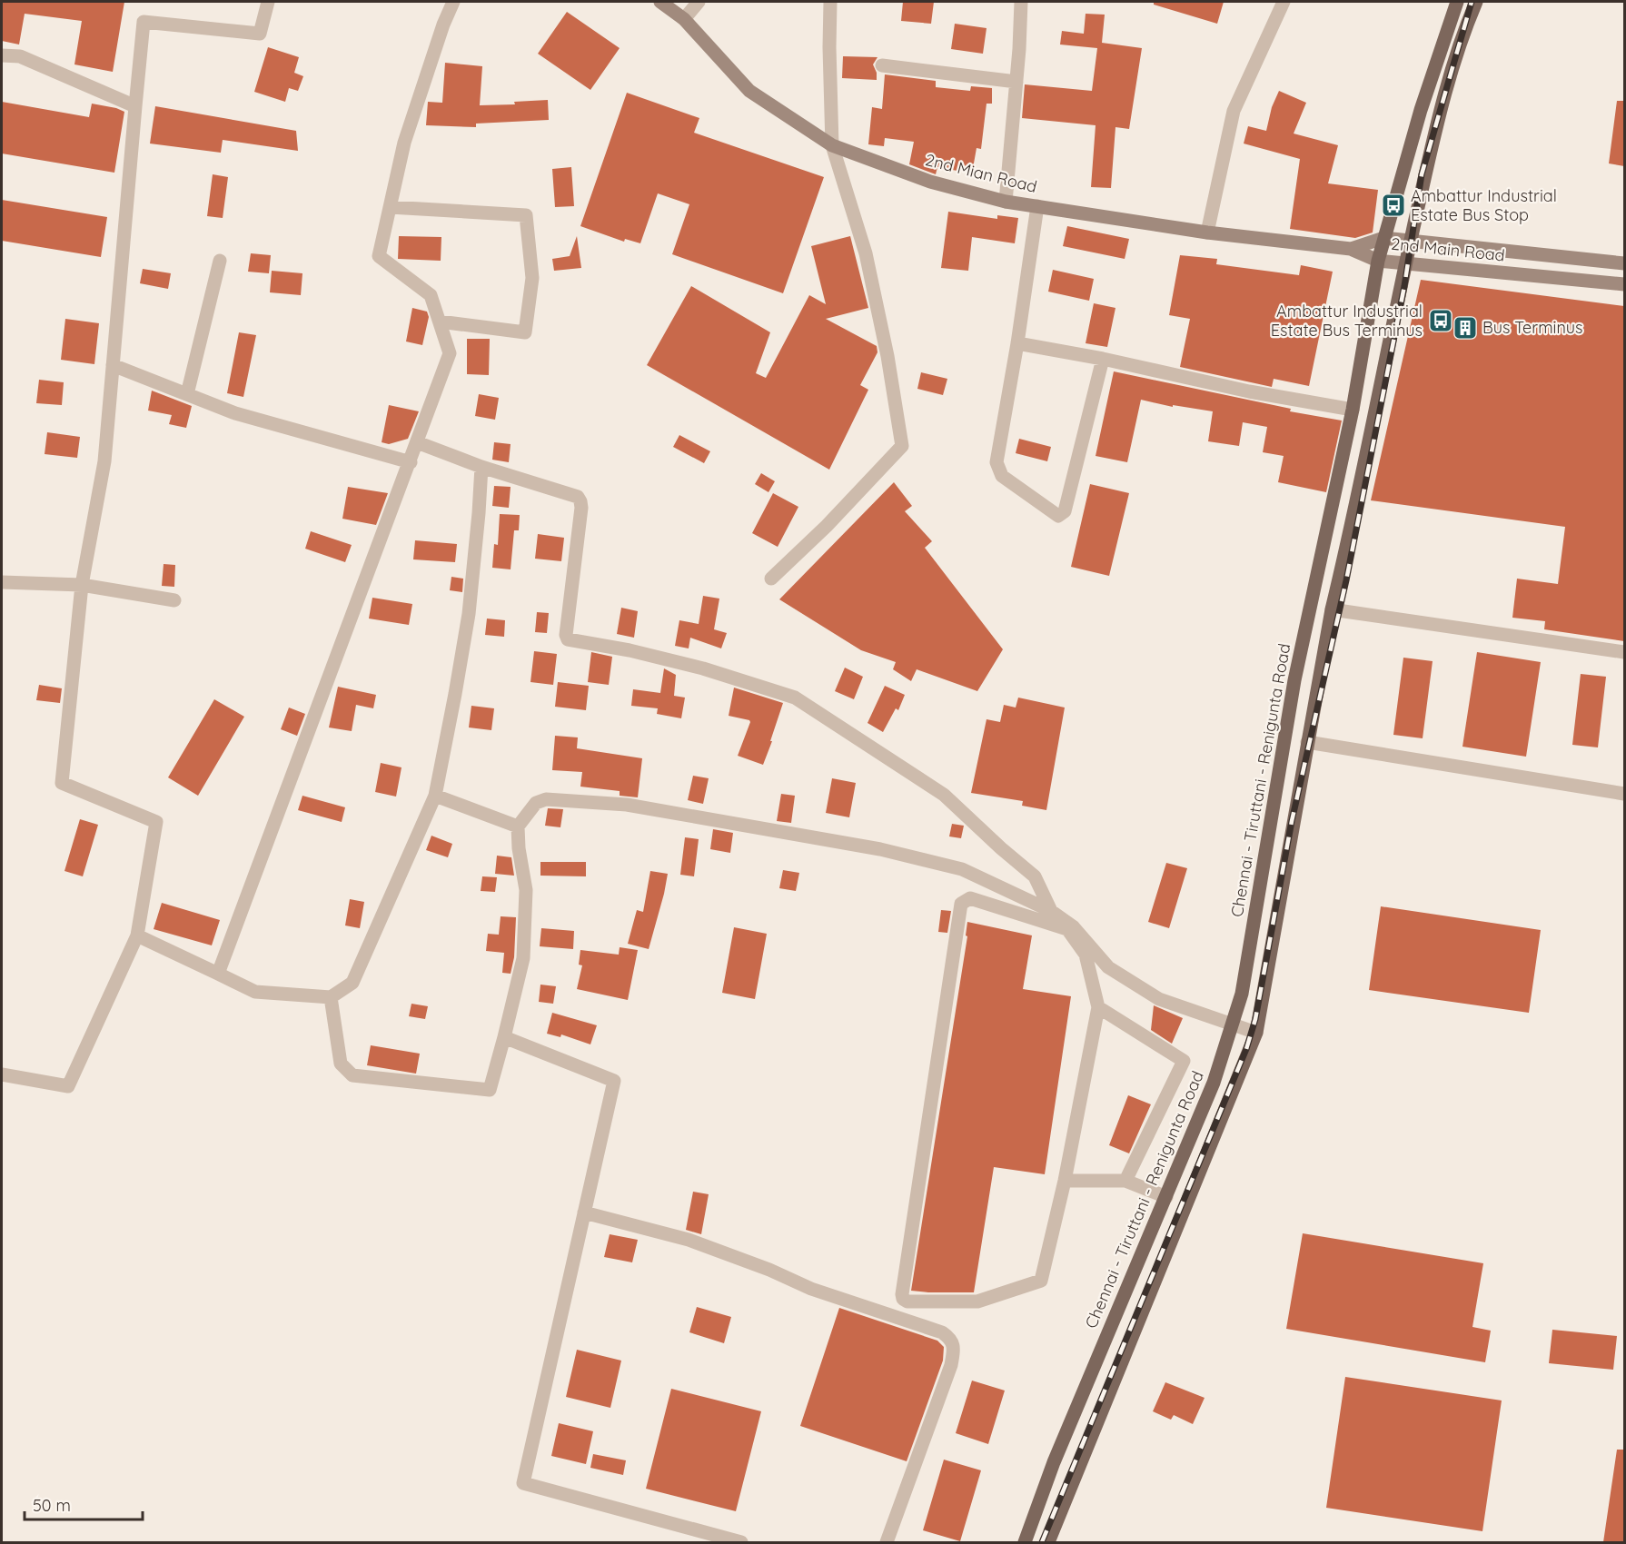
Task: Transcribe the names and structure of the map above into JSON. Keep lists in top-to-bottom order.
{
  "streets": {
    "main road": ["2nd Mian Road", "2nd Main Road", "Chennai - Tiruttani - Renigunta Road"]
  },
  "crossings": [
    ["2nd Mian Road", "2nd Main Road"],
    ["2nd Main Road", "Chennai - Tiruttani - Renigunta Road"]
  ],
  "places": {
    "bus stop": ["Ambattur Industrial Estate Bus Stop", "Ambattur Industrial Estate Bus Terminus"],
    "building": ["Bus Terminus"]
  },
  "scale_bar": "50 m"
}
